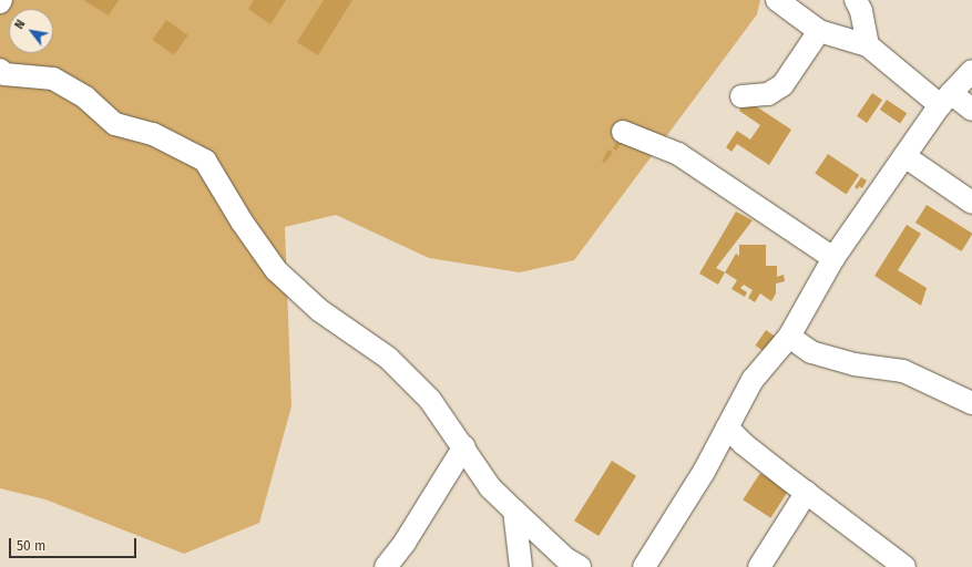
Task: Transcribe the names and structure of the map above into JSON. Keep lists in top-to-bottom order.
{
  "scale_bar": "50 m",
  "north": "top left"
}
